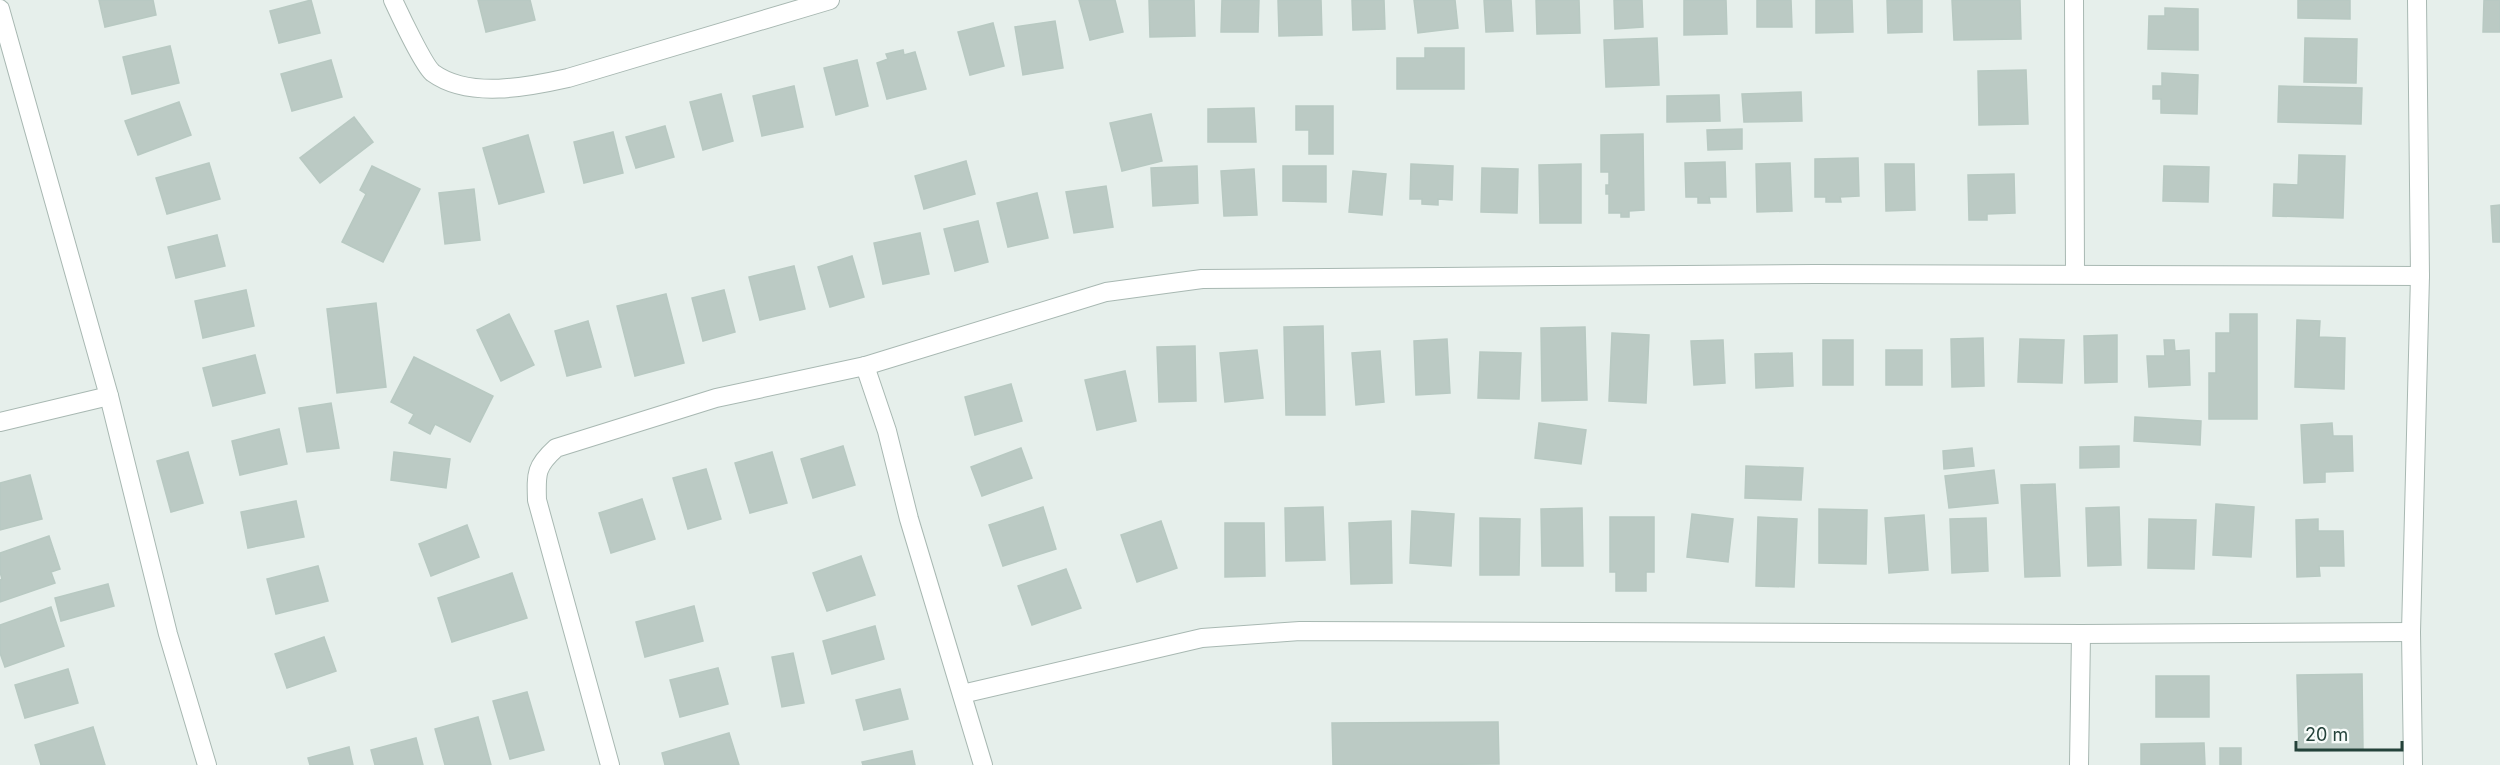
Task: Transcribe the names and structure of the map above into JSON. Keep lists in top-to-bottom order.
{
  "scale_bar": "20 m"
}
